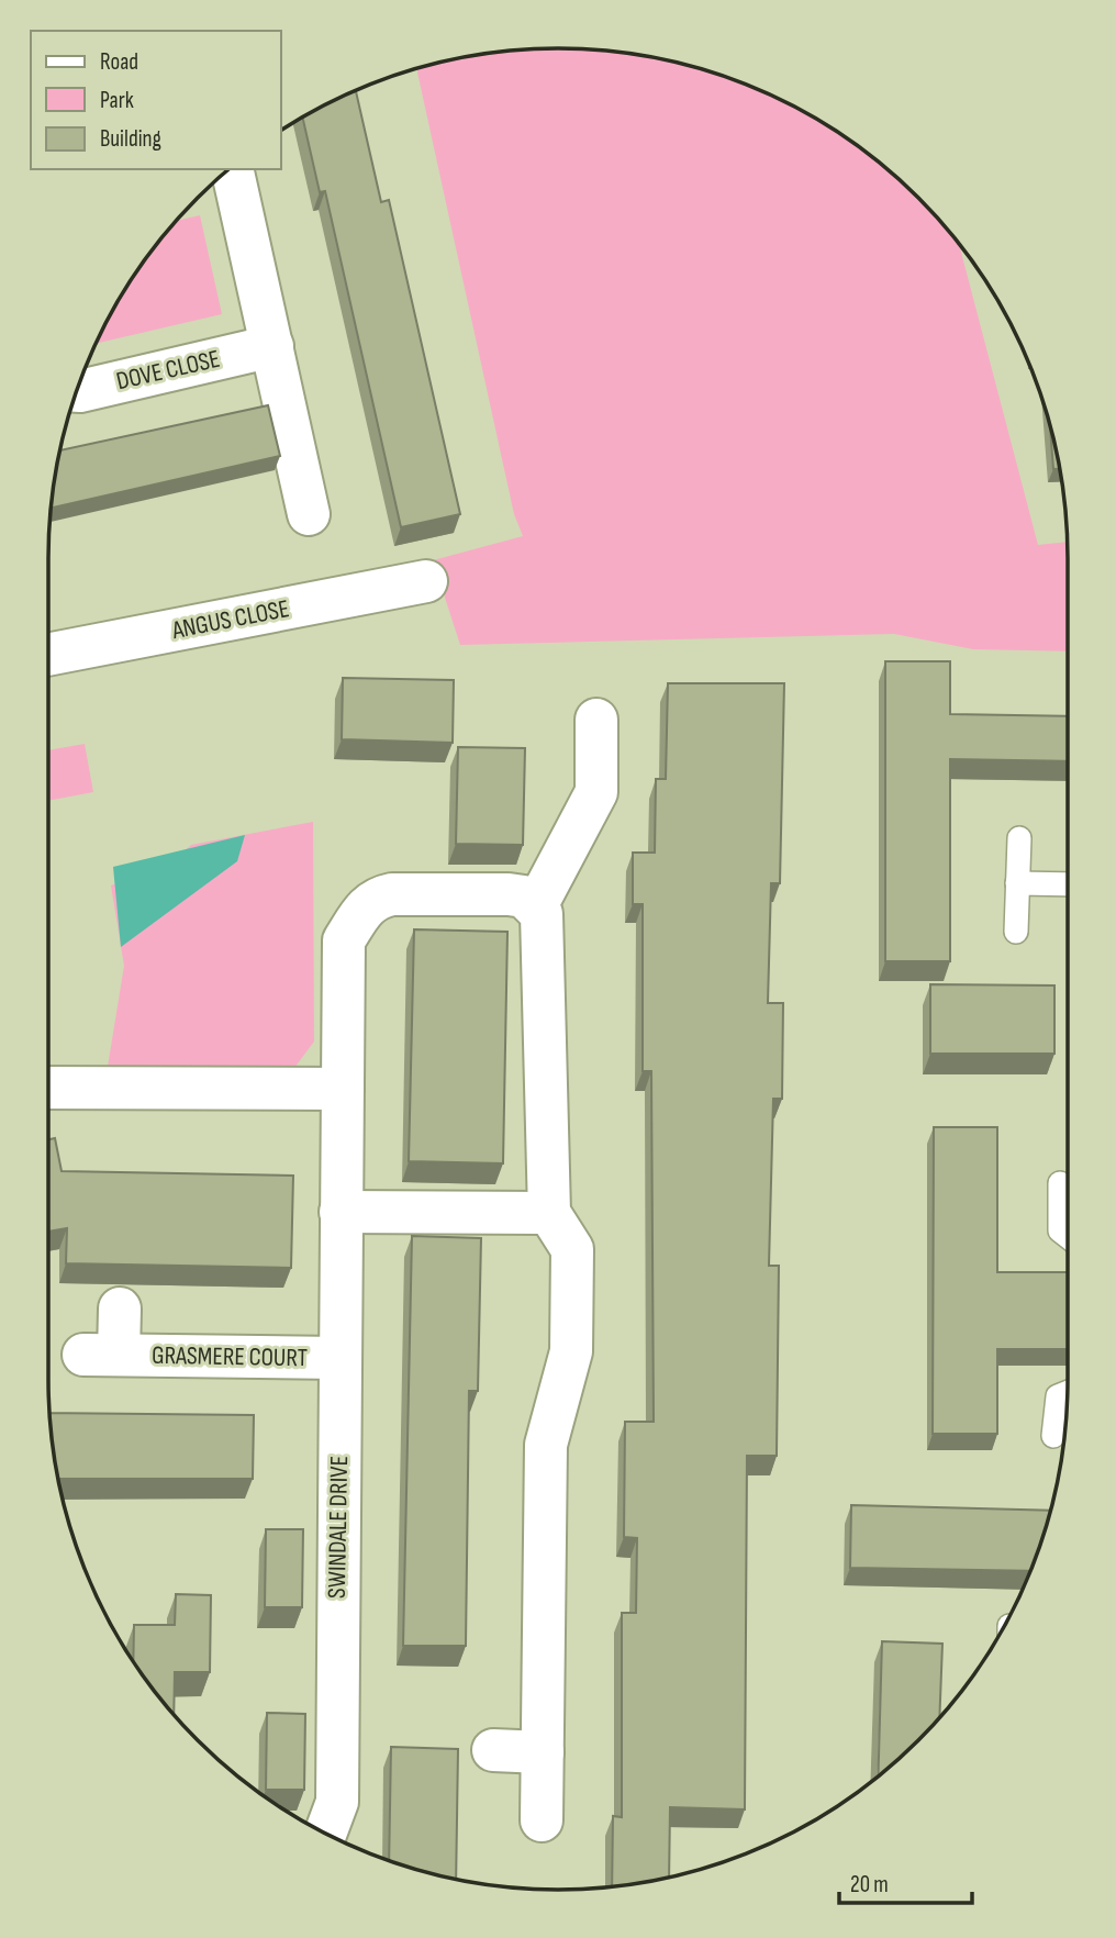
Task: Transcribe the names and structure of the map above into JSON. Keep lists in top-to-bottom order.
{
  "streets": {
    "street": [
      "DOVE CLOSE",
      "ANGUS CLOSE",
      "GRASMERE COURT",
      "SWINDALE DRIVE"
    ]
  },
  "crossings": [
    ["GRASMERE COURT", "SWINDALE DRIVE"]
  ],
  "legend": ["Road", "Park", "Building"],
  "scale_bar": "20 m"
}
